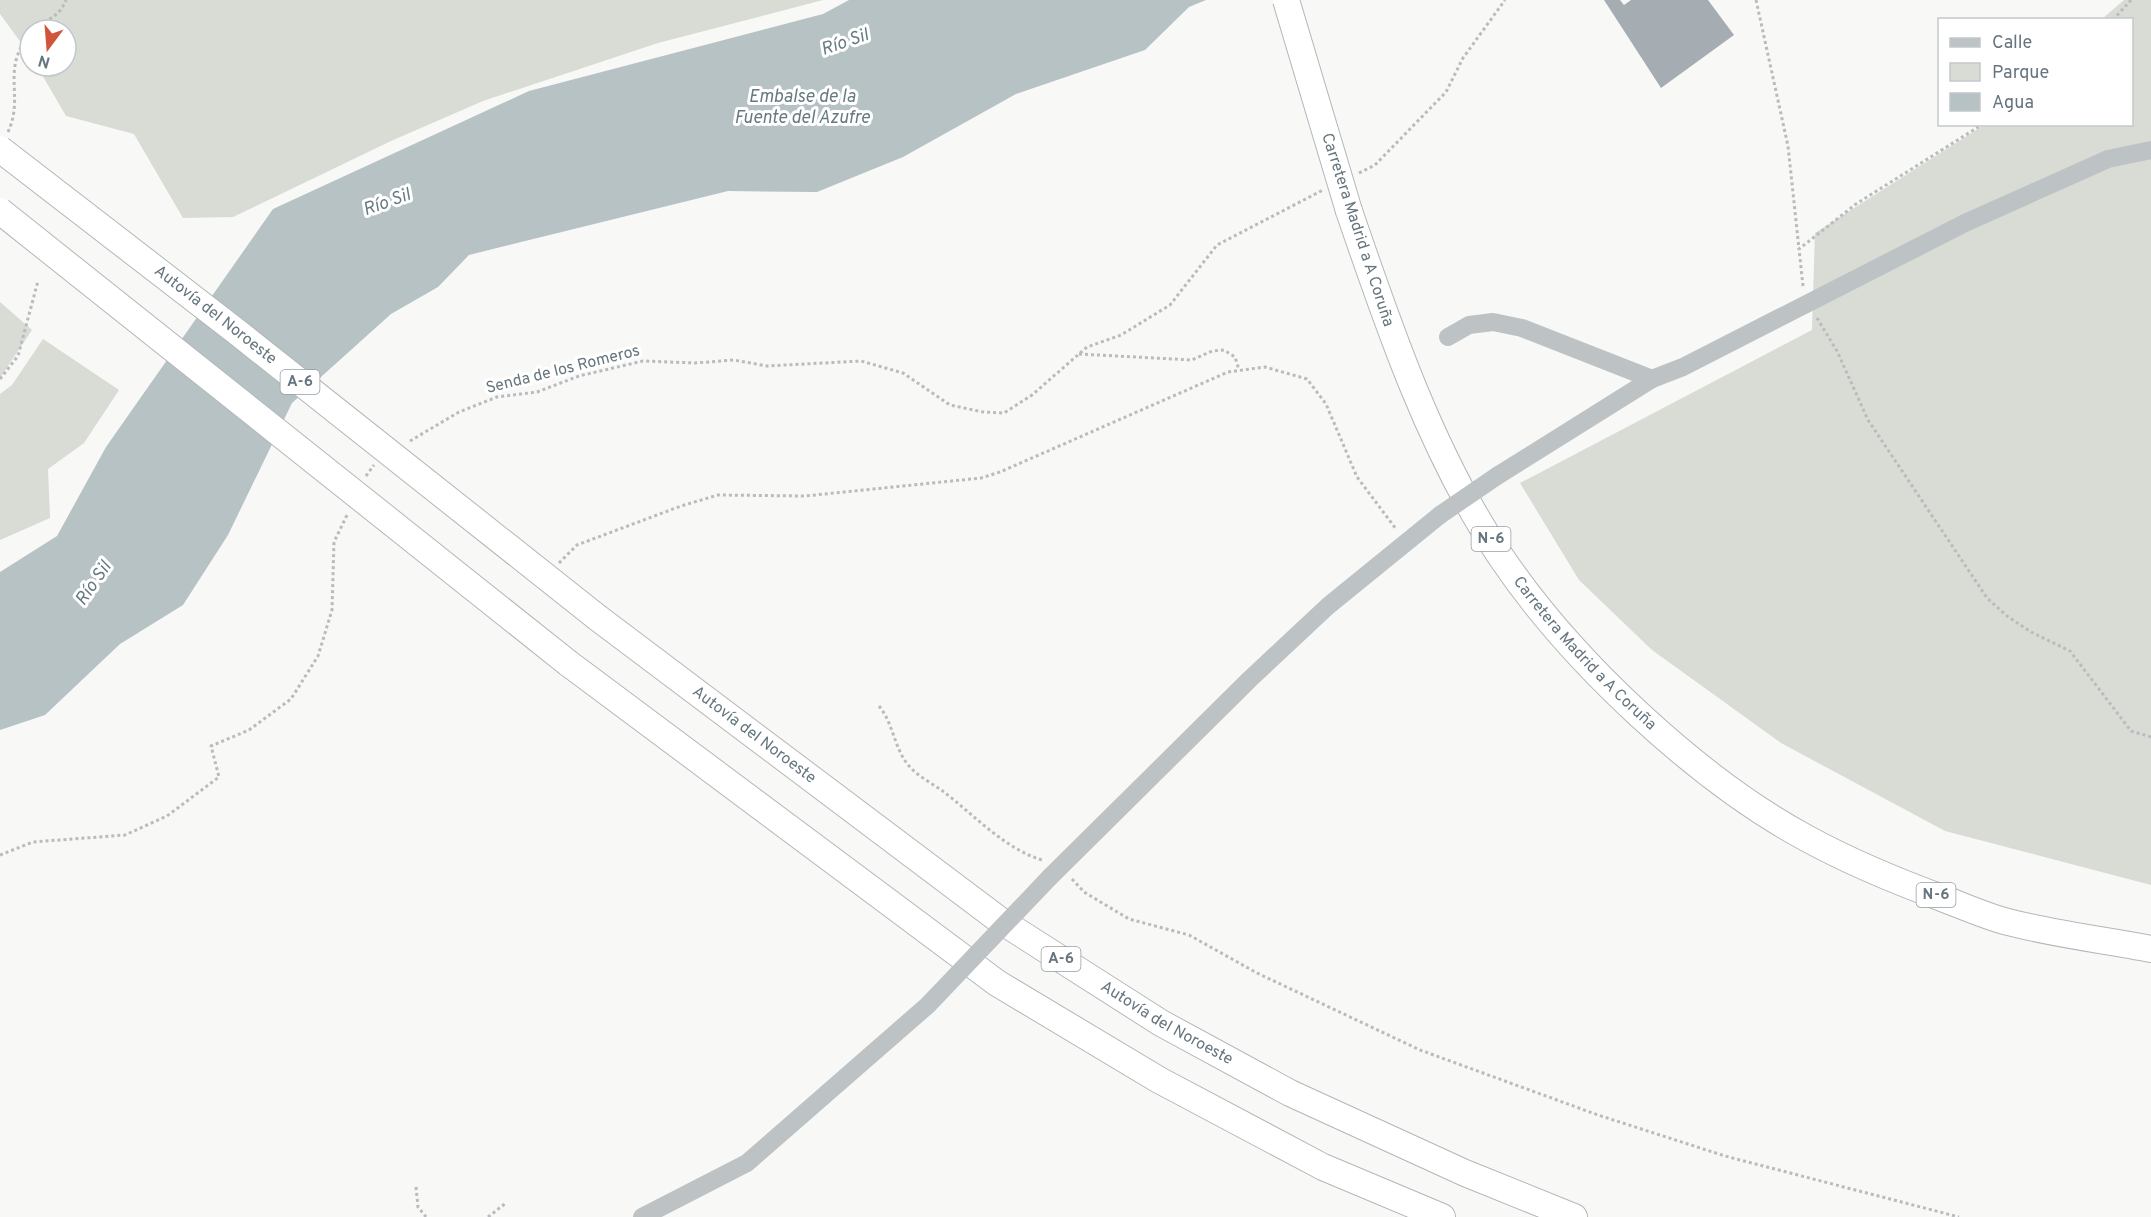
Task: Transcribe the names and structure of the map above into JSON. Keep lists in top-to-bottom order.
{
  "streets": {
    "highway": [
      "Carretera Madrid a A Coruña",
      "Autovía del Noroeste",
      "A-6",
      "N-6"
    ],
    "path": ["Senda de los Romeros"]
  },
  "water": ["Río Sil", "Embalse de la Fuente del Azufre"],
  "legend": ["Calle", "Parque", "Agua"],
  "north": "bottom"
}
